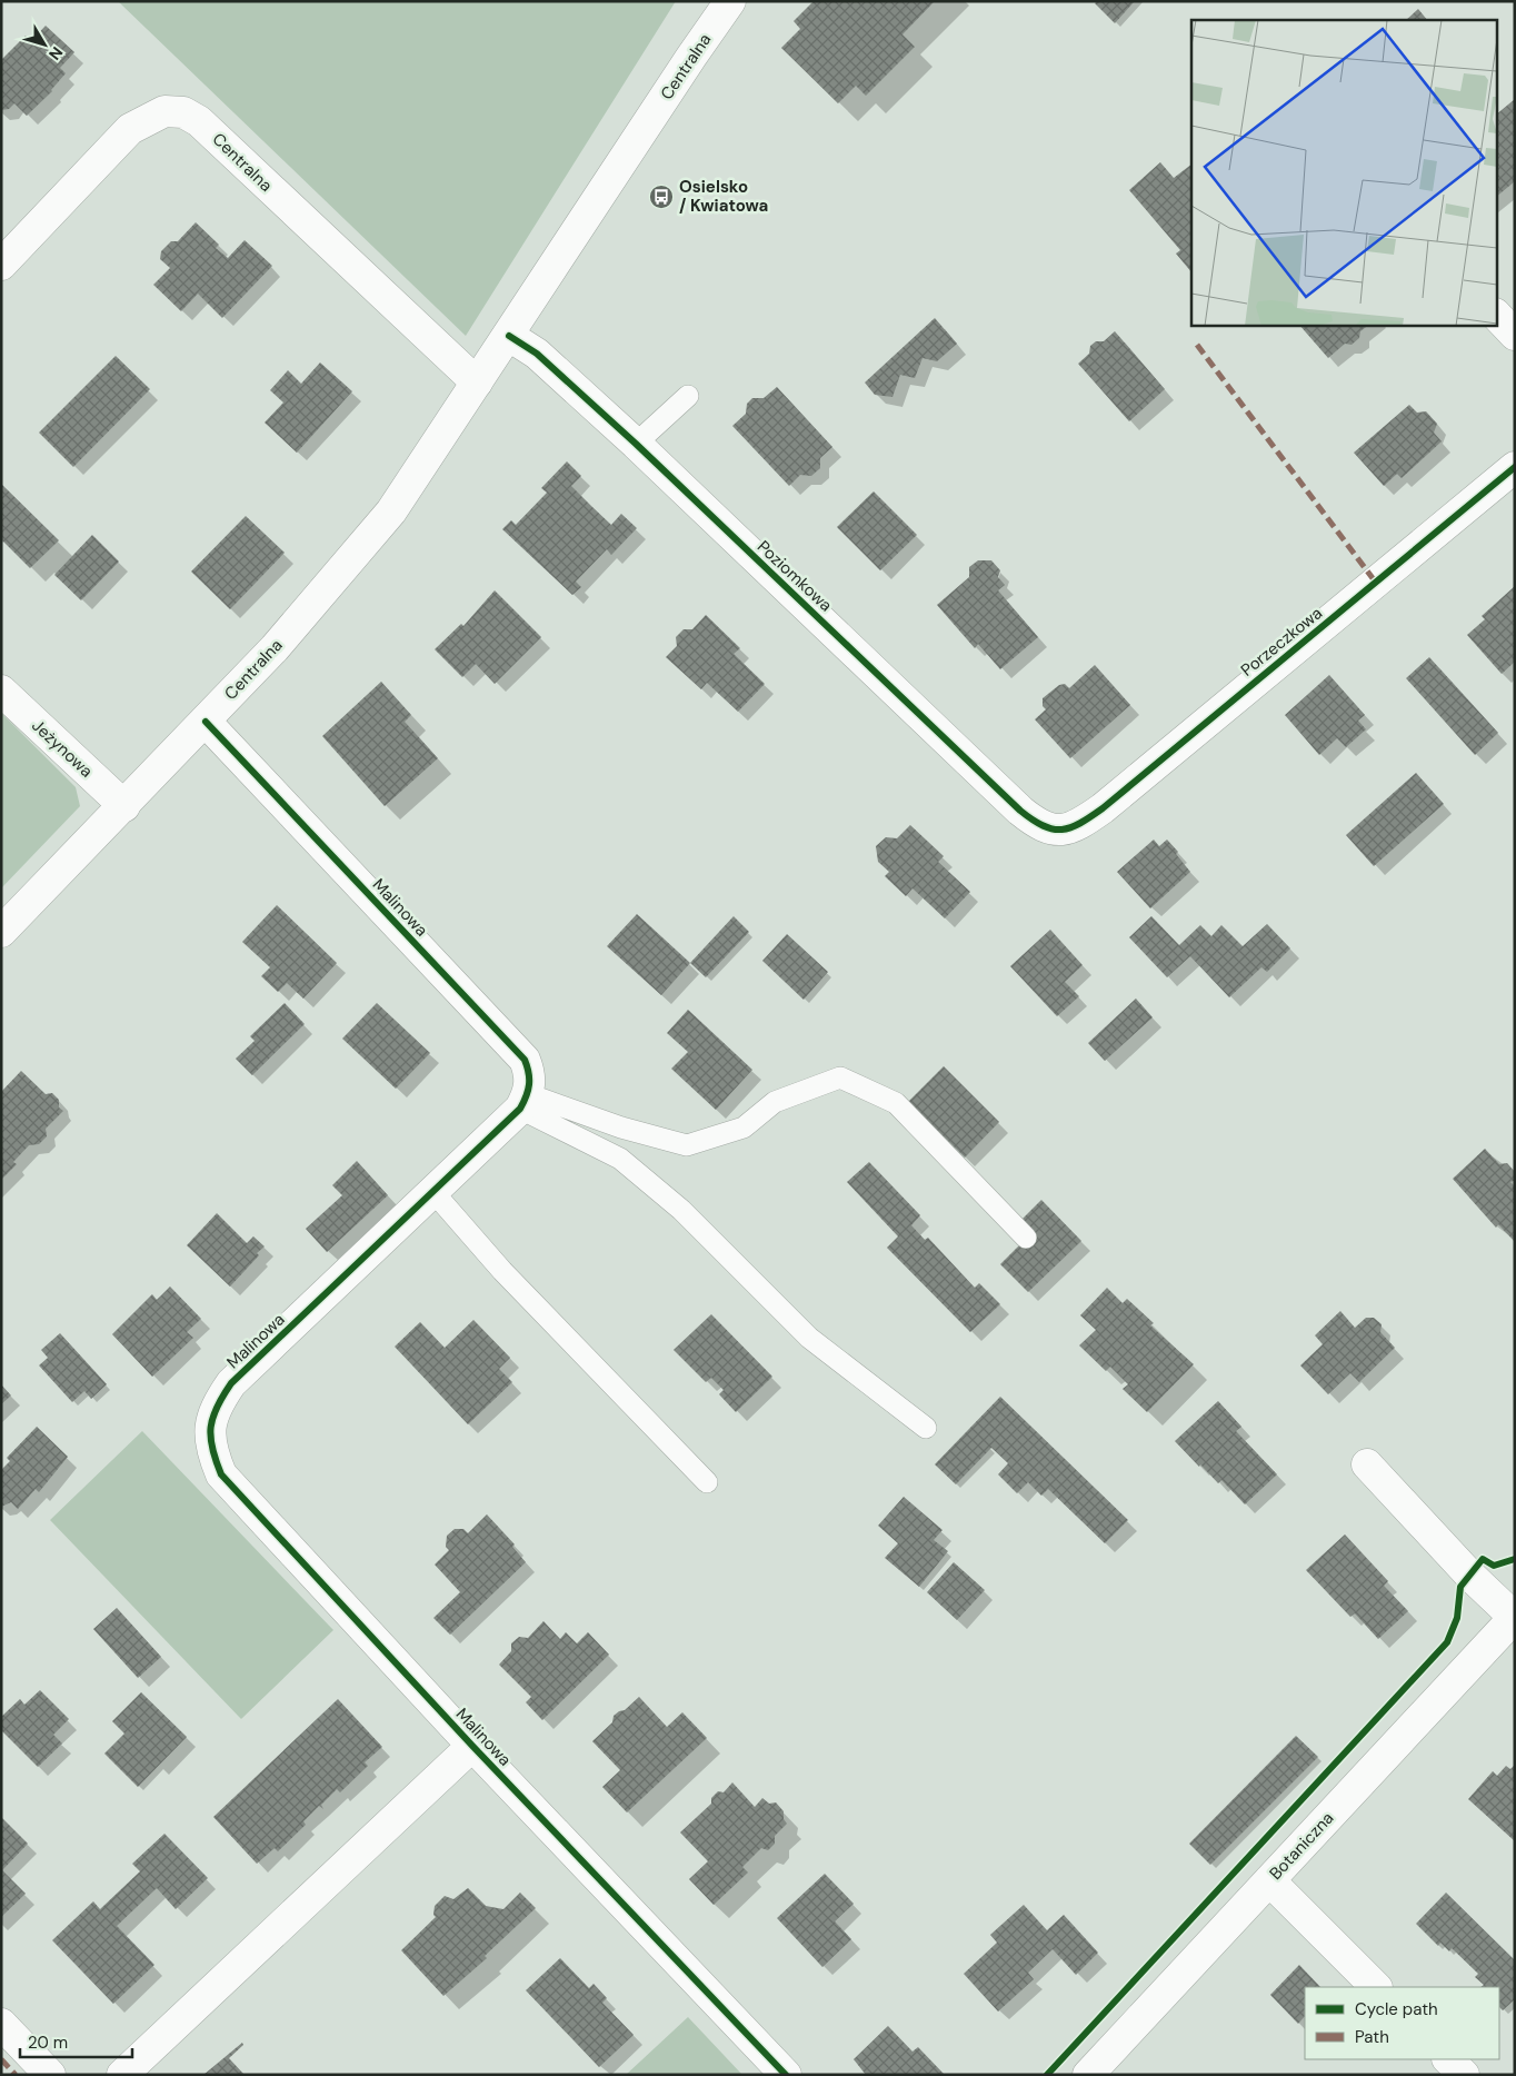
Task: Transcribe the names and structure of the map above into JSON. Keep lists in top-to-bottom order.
{
  "streets": {
    "street": [
      "Centralna",
      "Poziomkowa",
      "Porzeczkowa",
      "Jeżynowa",
      "Malinowa",
      "Botaniczna"
    ]
  },
  "crossings": [
    ["Centralna", "Poziomkowa"],
    ["Centralna", "Jeżynowa"],
    ["Centralna", "Malinowa"],
    ["Poziomkowa", "Porzeczkowa"]
  ],
  "places": {
    "bus stop": ["Osielsko / Kwiatowa"]
  },
  "legend": ["Cycle path", "Path"],
  "scale_bar": "20 m",
  "north": "bottom right"
}
